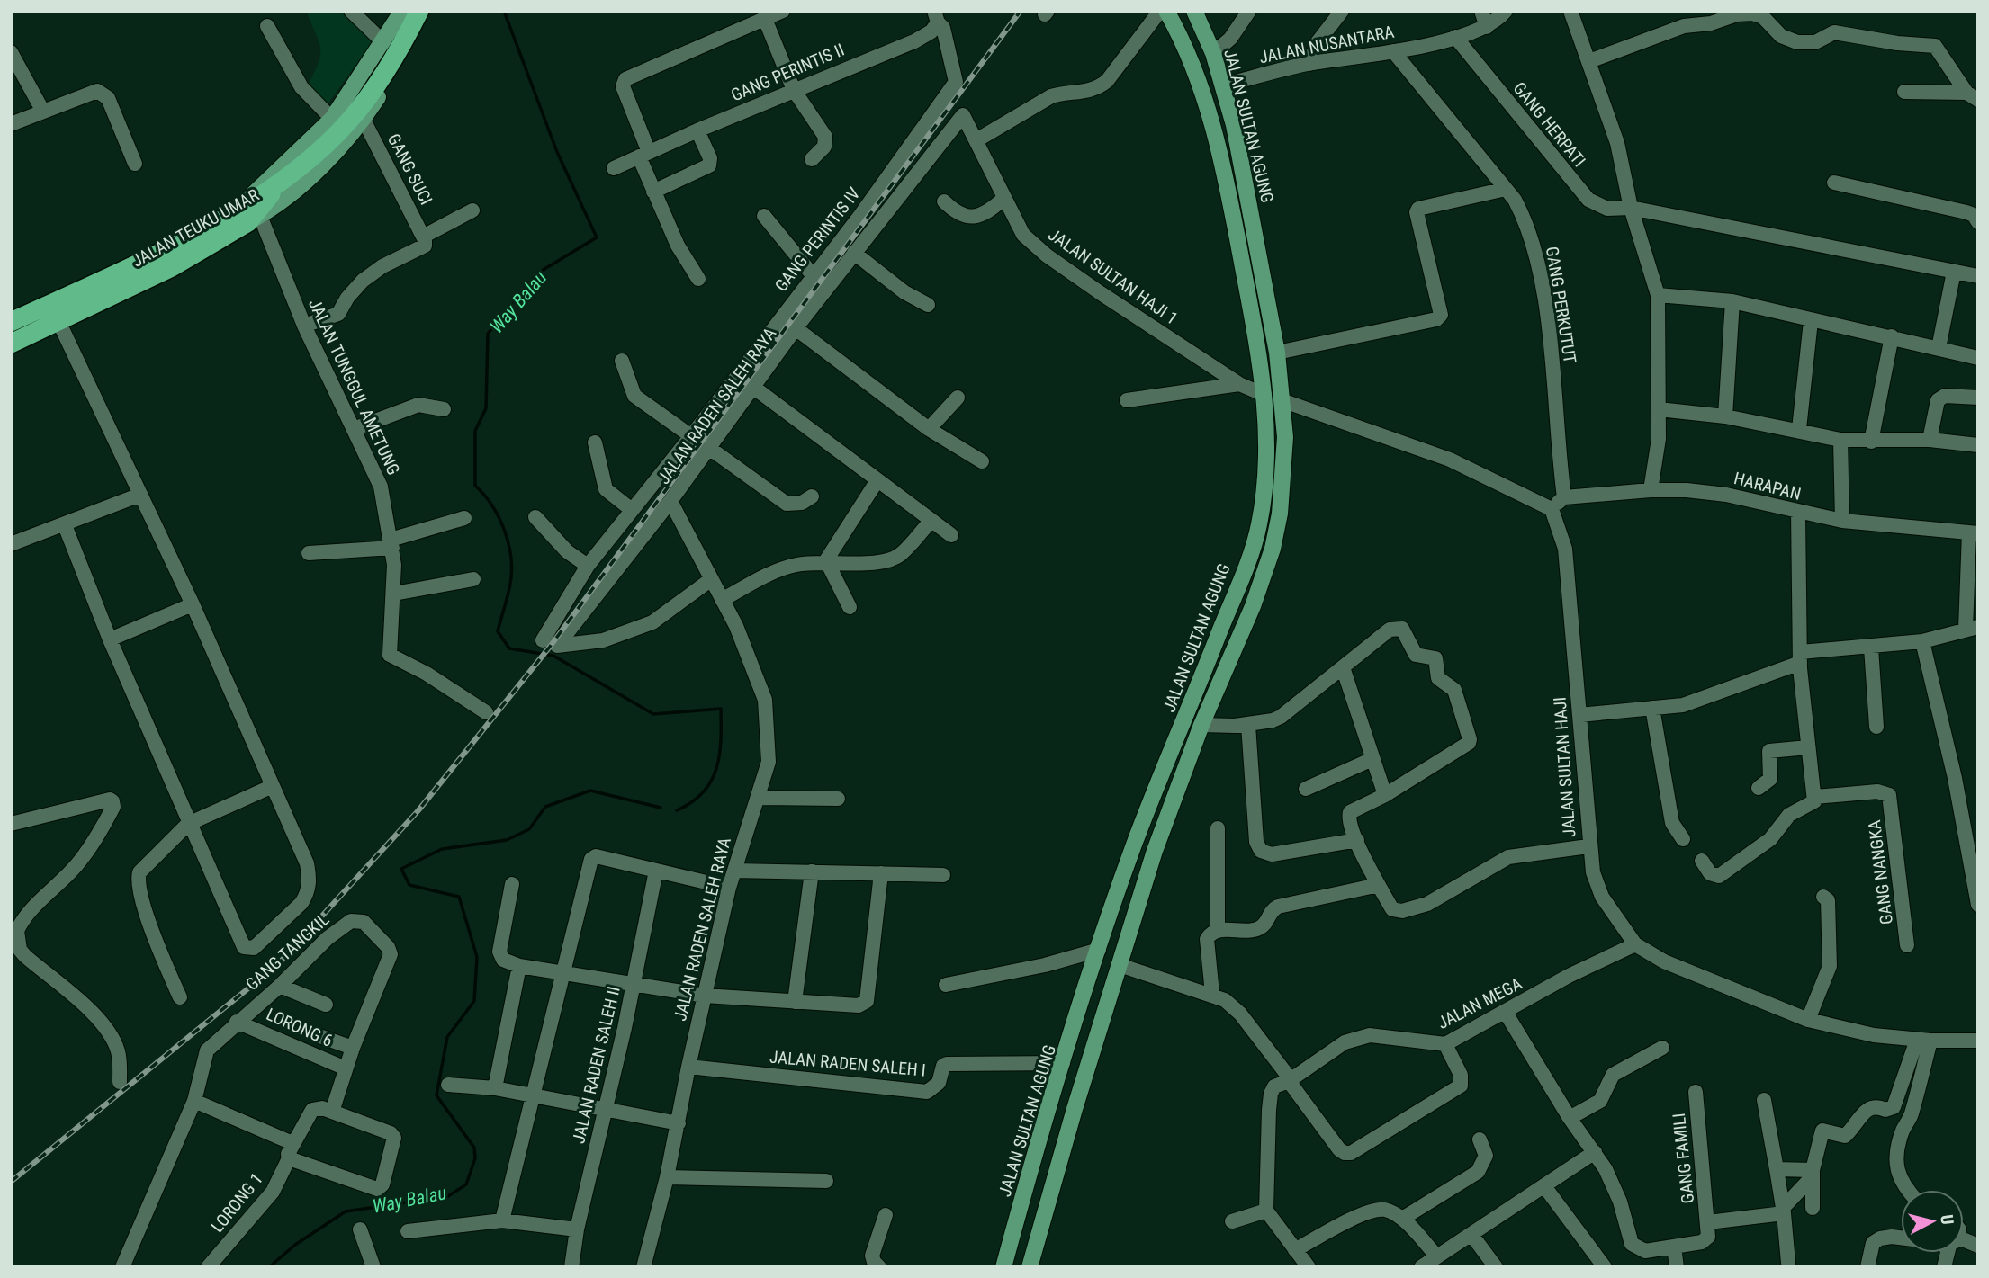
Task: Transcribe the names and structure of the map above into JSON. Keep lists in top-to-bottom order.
{
  "streets": {
    "highway": ["JALAN TEUKU UMAR"],
    "main road": ["JALAN SULTAN AGUNG"],
    "street": [
      "JALAN NUSANTARA",
      "GANG PERINTIS II",
      "GANG HERPATI",
      "GANG SUCI",
      "GANG PERINTIS IV",
      "JALAN SULTAN HAJI 1",
      "GANG PERKUTUT",
      "JALAN TUNGGUL AMETUNG",
      "JALAN RADEN SALEH RAYA",
      "HARAPAN",
      "JALAN SULTAN HAJI",
      "GANG NANGKA",
      "GANG TANGKIL",
      "JALAN MEGA",
      "LORONG 6",
      "JALAN RADEN SALEH I",
      "JALAN RADEN SALEH II",
      "GANG FAMILI",
      "LORONG 1"
    ]
  },
  "crossings": [
    ["JALAN NUSANTARA", "GANG HERPATI"],
    ["JALAN NUSANTARA", "JALAN SULTAN AGUNG"],
    ["JALAN NUSANTARA", "GANG PERKUTUT"],
    ["GANG PERINTIS II", "GANG PERINTIS IV"],
    ["JALAN SULTAN AGUNG", "JALAN SULTAN HAJI 1"],
    ["JALAN SULTAN AGUNG", "JALAN RADEN SALEH I"],
    ["GANG SUCI", "JALAN TEUKU UMAR"],
    ["JALAN TEUKU UMAR", "JALAN TUNGGUL AMETUNG"],
    ["JALAN SULTAN HAJI 1", "JALAN RADEN SALEH RAYA"],
    ["GANG PERKUTUT", "HARAPAN"],
    ["JALAN RADEN SALEH RAYA", "JALAN RADEN SALEH I"],
    ["JALAN SULTAN HAJI", "JALAN MEGA"],
    ["GANG TANGKIL", "LORONG 6"]
  ],
  "water": ["Way Balau"],
  "north": "right"
}
